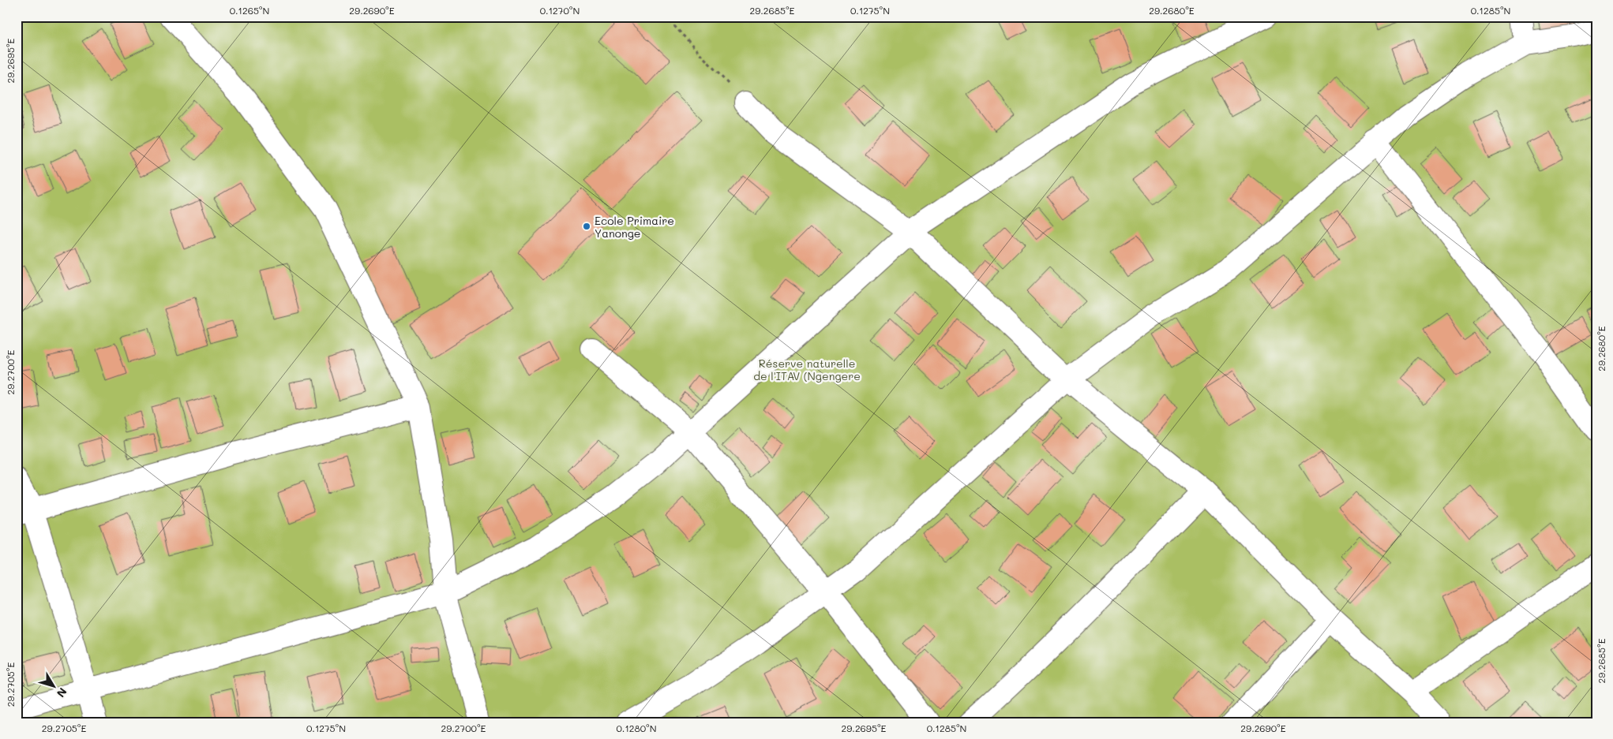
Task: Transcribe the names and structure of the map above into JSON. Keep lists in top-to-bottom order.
{
  "parks": ["Réserve naturelle de l'ITAV (Ngengere"],
  "places": ["Ecole Primaire Yanonge"],
  "north": "bottom right",
  "coordinates": [
    "0.1265°N",
    "29.2690°E",
    "0.1270°N",
    "29.2685°E",
    "0.1275°N",
    "29.2680°E",
    "0.1285°N",
    "29.2695°E",
    "29.2700°E",
    "29.2705°E",
    "0.1280°N"
  ]
}
